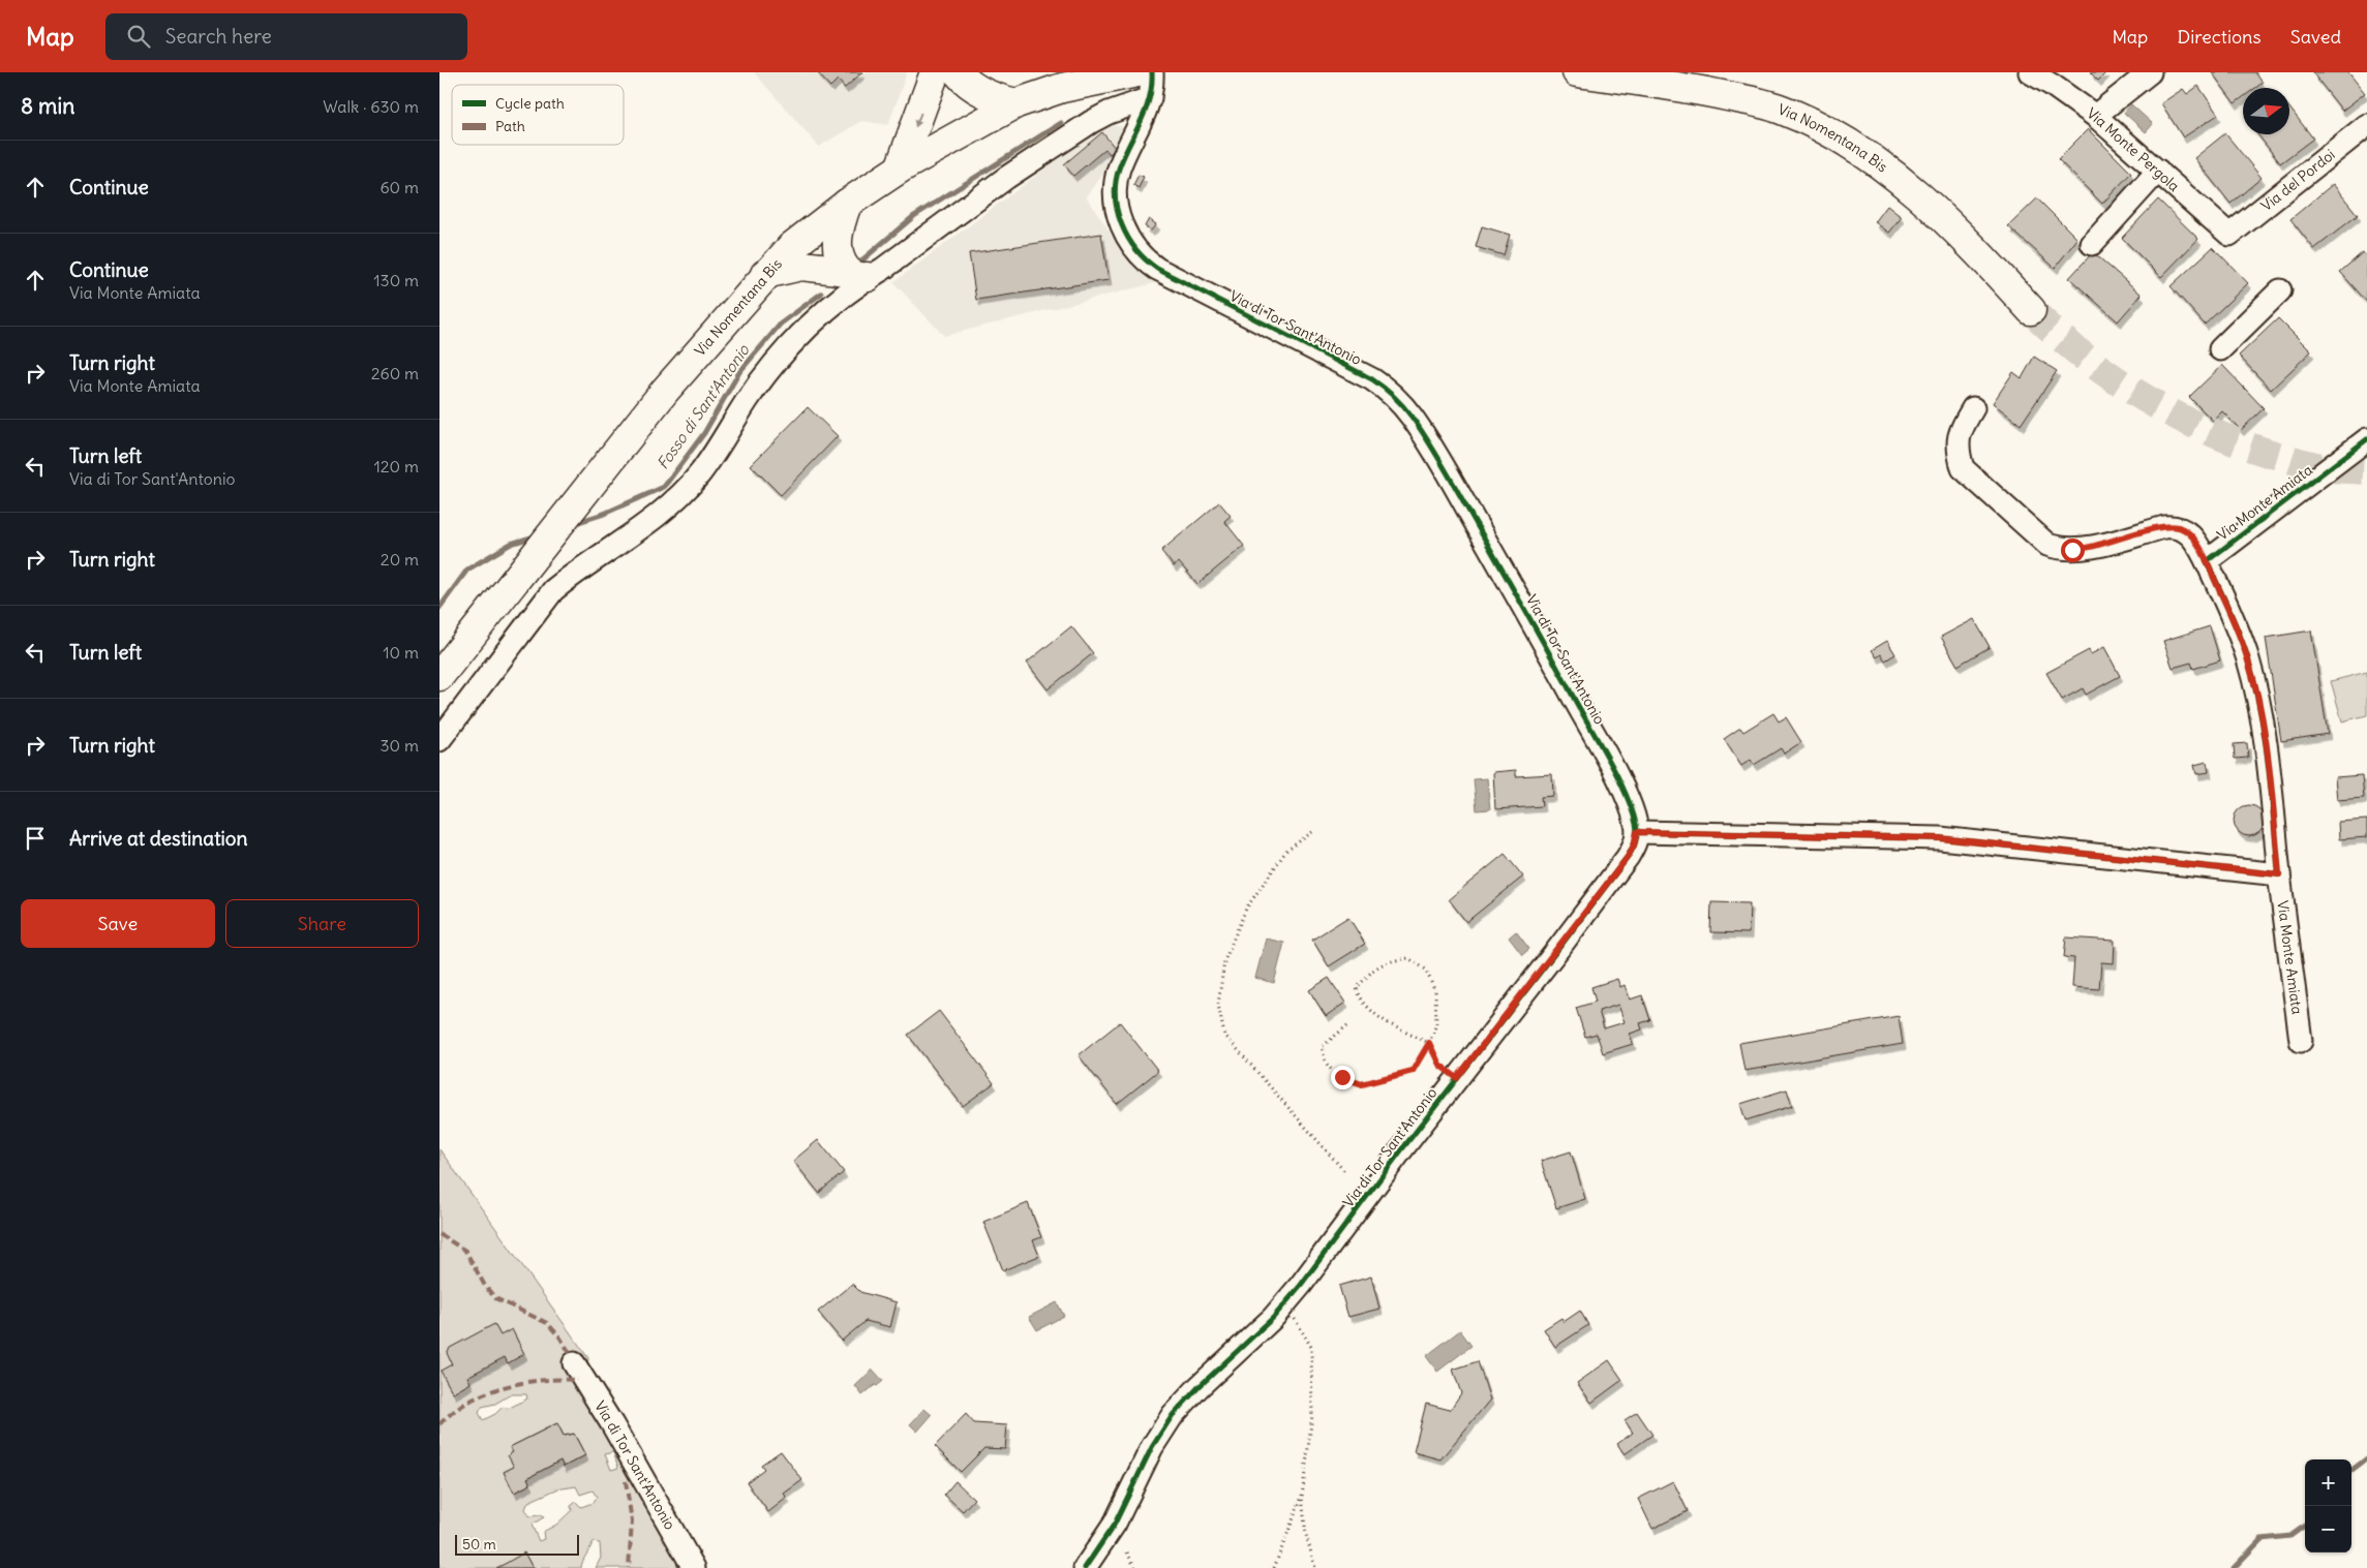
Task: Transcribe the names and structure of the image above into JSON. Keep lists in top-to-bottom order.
{
  "streets": {
    "main road": ["Via Nomentana Bis"],
    "street": [
      "Via Monte Pergola",
      "Via del Pordoi",
      "Via di Tor Sant'Antonio",
      "Via Monte Amiata"
    ]
  },
  "crossings": [
    ["Via Monte Pergola", "Via del Pordoi"]
  ],
  "water": ["Fosso di Sant'Antonio"],
  "legend": ["Cycle path", "Path"],
  "scale_bar": "50 m",
  "north": "right",
  "page": {
    "header": "Map",
    "search": "Search here",
    "nav": ["Map", "Directions", "Saved"],
    "heading": ["8 min", "Walk · 630 m"],
    "list": [
      ["Continue", "60 m"],
      ["Continue", "Via Monte Amiata", "130 m"],
      ["Turn right", "Via Monte Amiata", "260 m"],
      ["Turn left", "Via di Tor Sant'Antonio", "120 m"],
      ["Turn right", "20 m"],
      ["Turn left", "10 m"],
      ["Turn right", "30 m"],
      "Arrive at destination"
    ],
    "buttons": ["Save", "Share"],
    "map_buttons": ["+", "−"],
    "scale": "50 m"
  }
}
